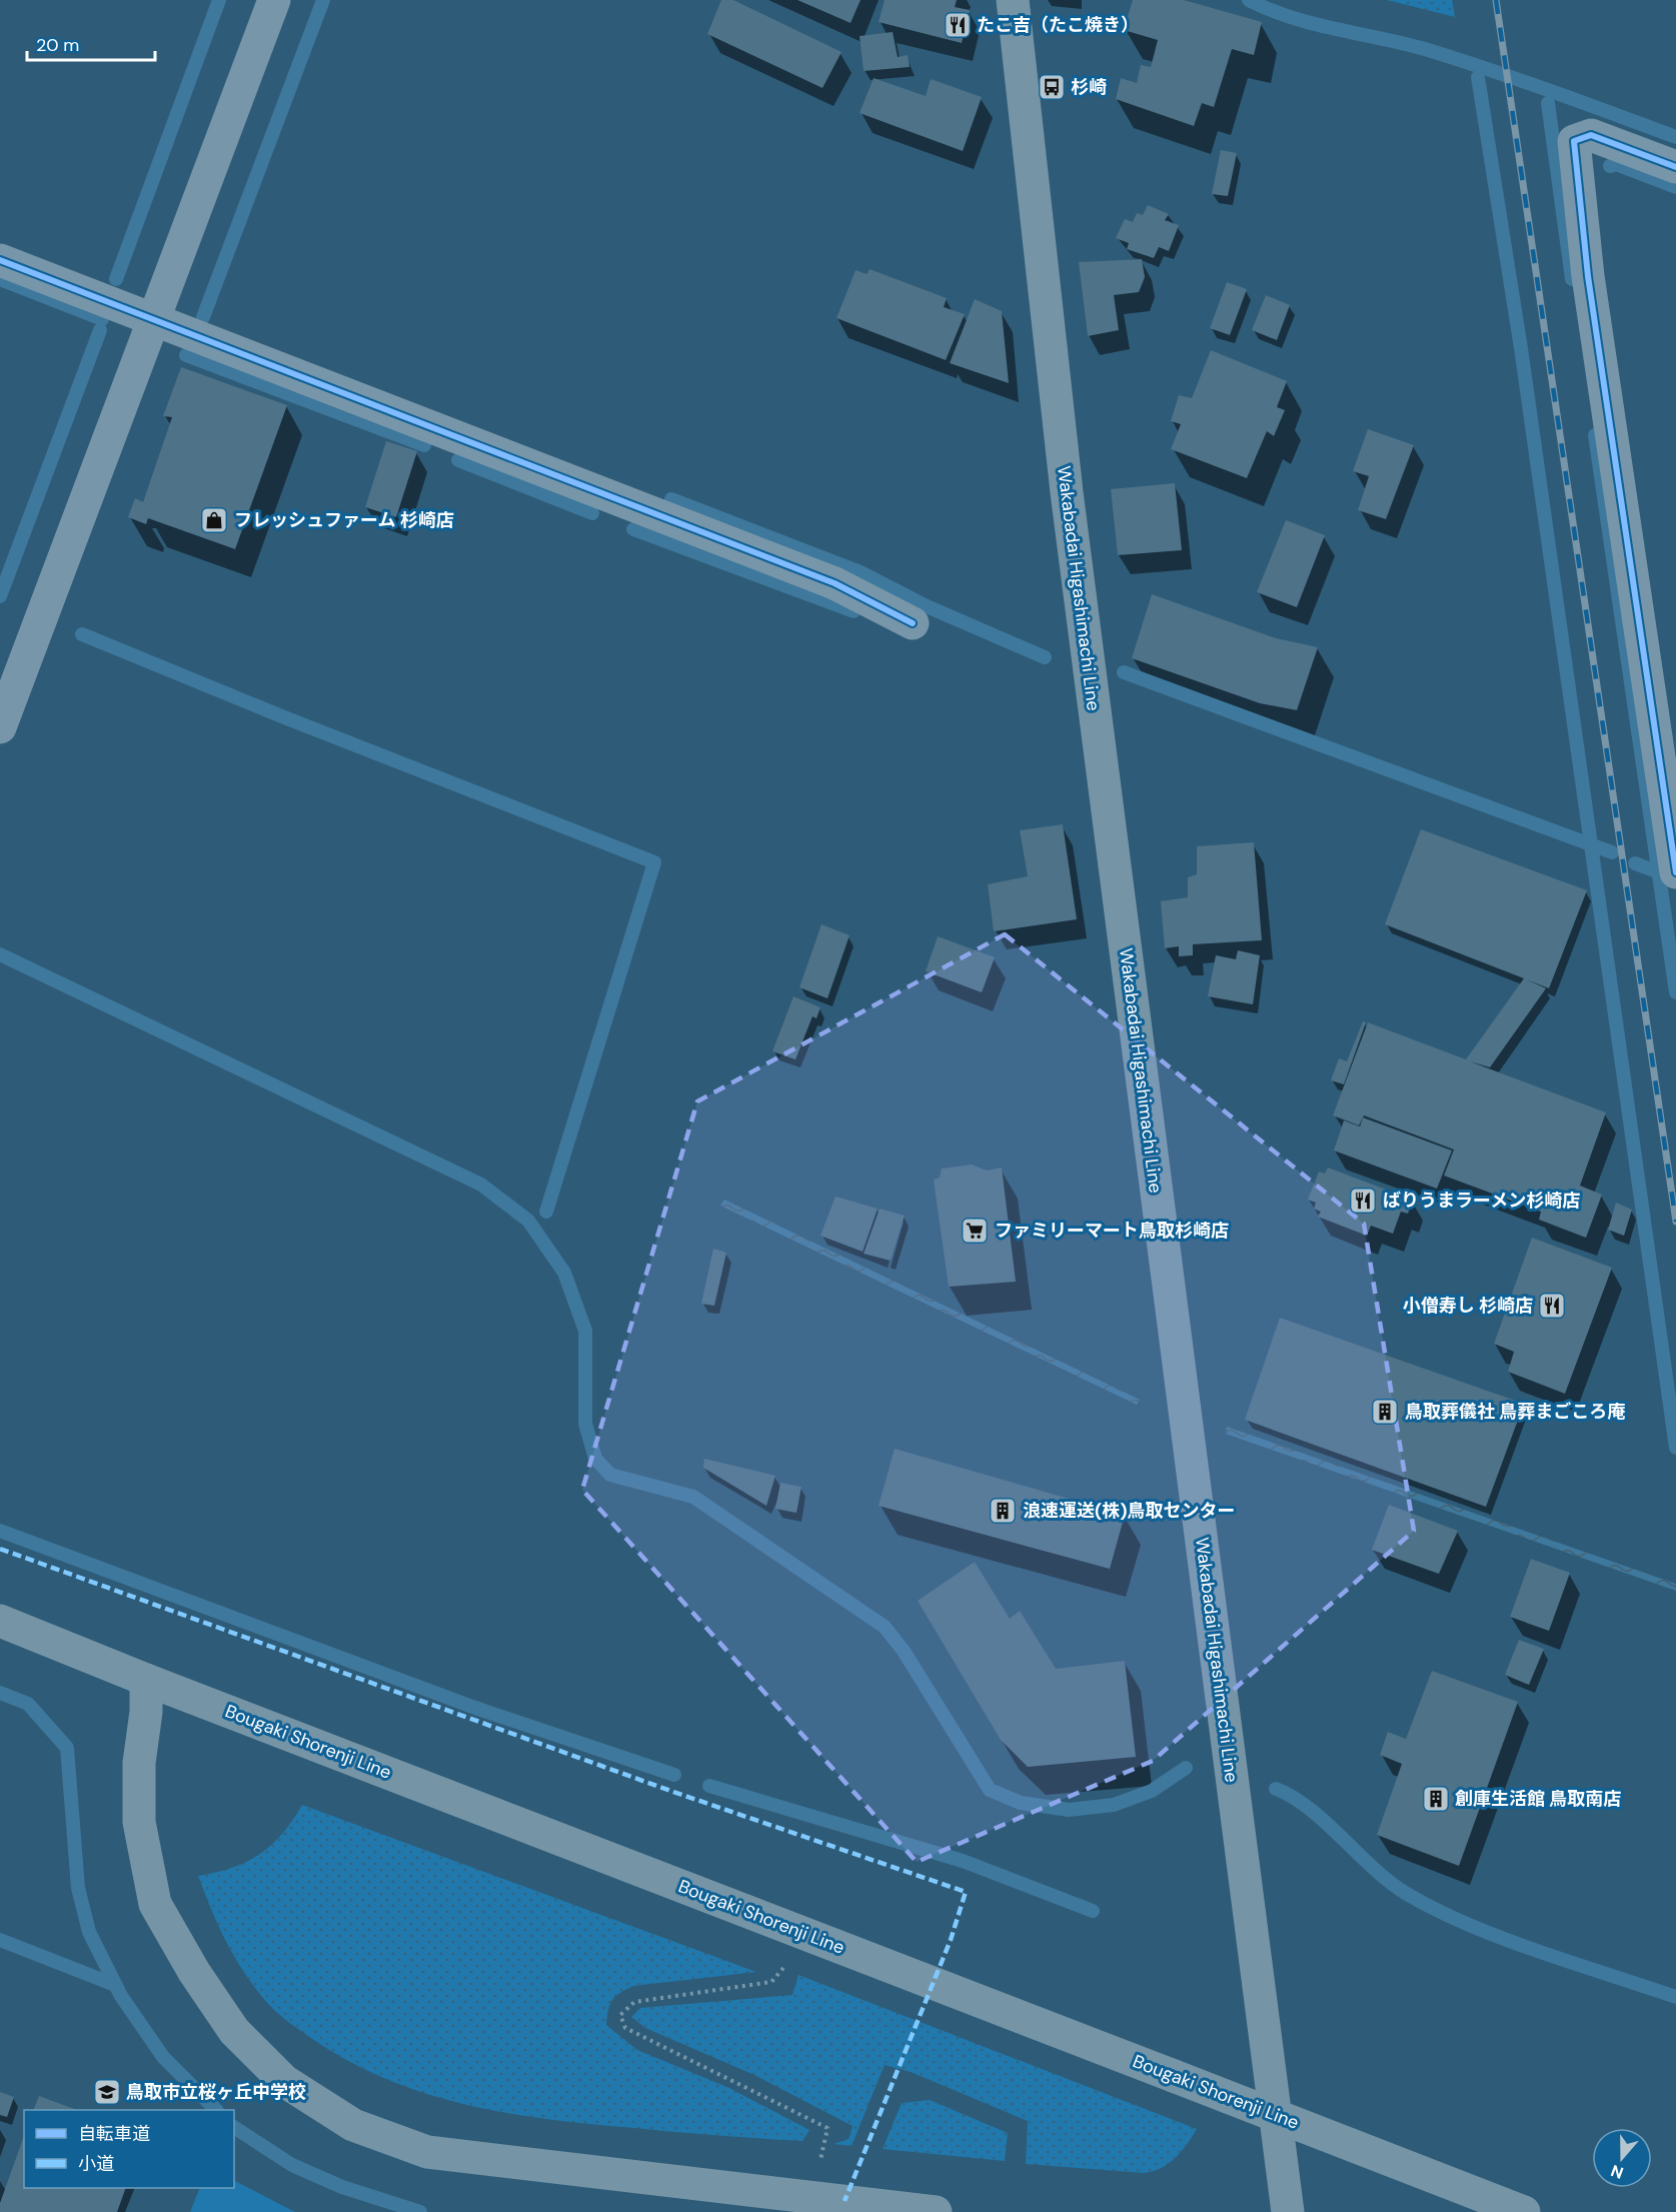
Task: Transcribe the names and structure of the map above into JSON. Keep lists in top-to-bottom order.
{
  "streets": {
    "main road": ["Wakabadai Higashimachi Line", "Bougaki Shorenji Line"]
  },
  "places": {
    "restaurant": ["たこ吉（たこ焼き）", "ばりうまラーメン杉崎店", "小僧寿し 杉崎店"],
    "bus stop": ["杉崎"],
    "shop": ["フレッシュファーム 杉崎店"],
    "supermarket": ["ファミリーマート鳥取杉崎店"],
    "building": ["鳥取葬儀社 鳥葬まごころ庵", "浪速運送(株)鳥取センター", "創庫生活館 鳥取南店"],
    "school or university": ["鳥取市立桜ヶ丘中学校"]
  },
  "legend": ["自転車道", "小道"],
  "scale_bar": "20 m",
  "north": "bottom"
}
